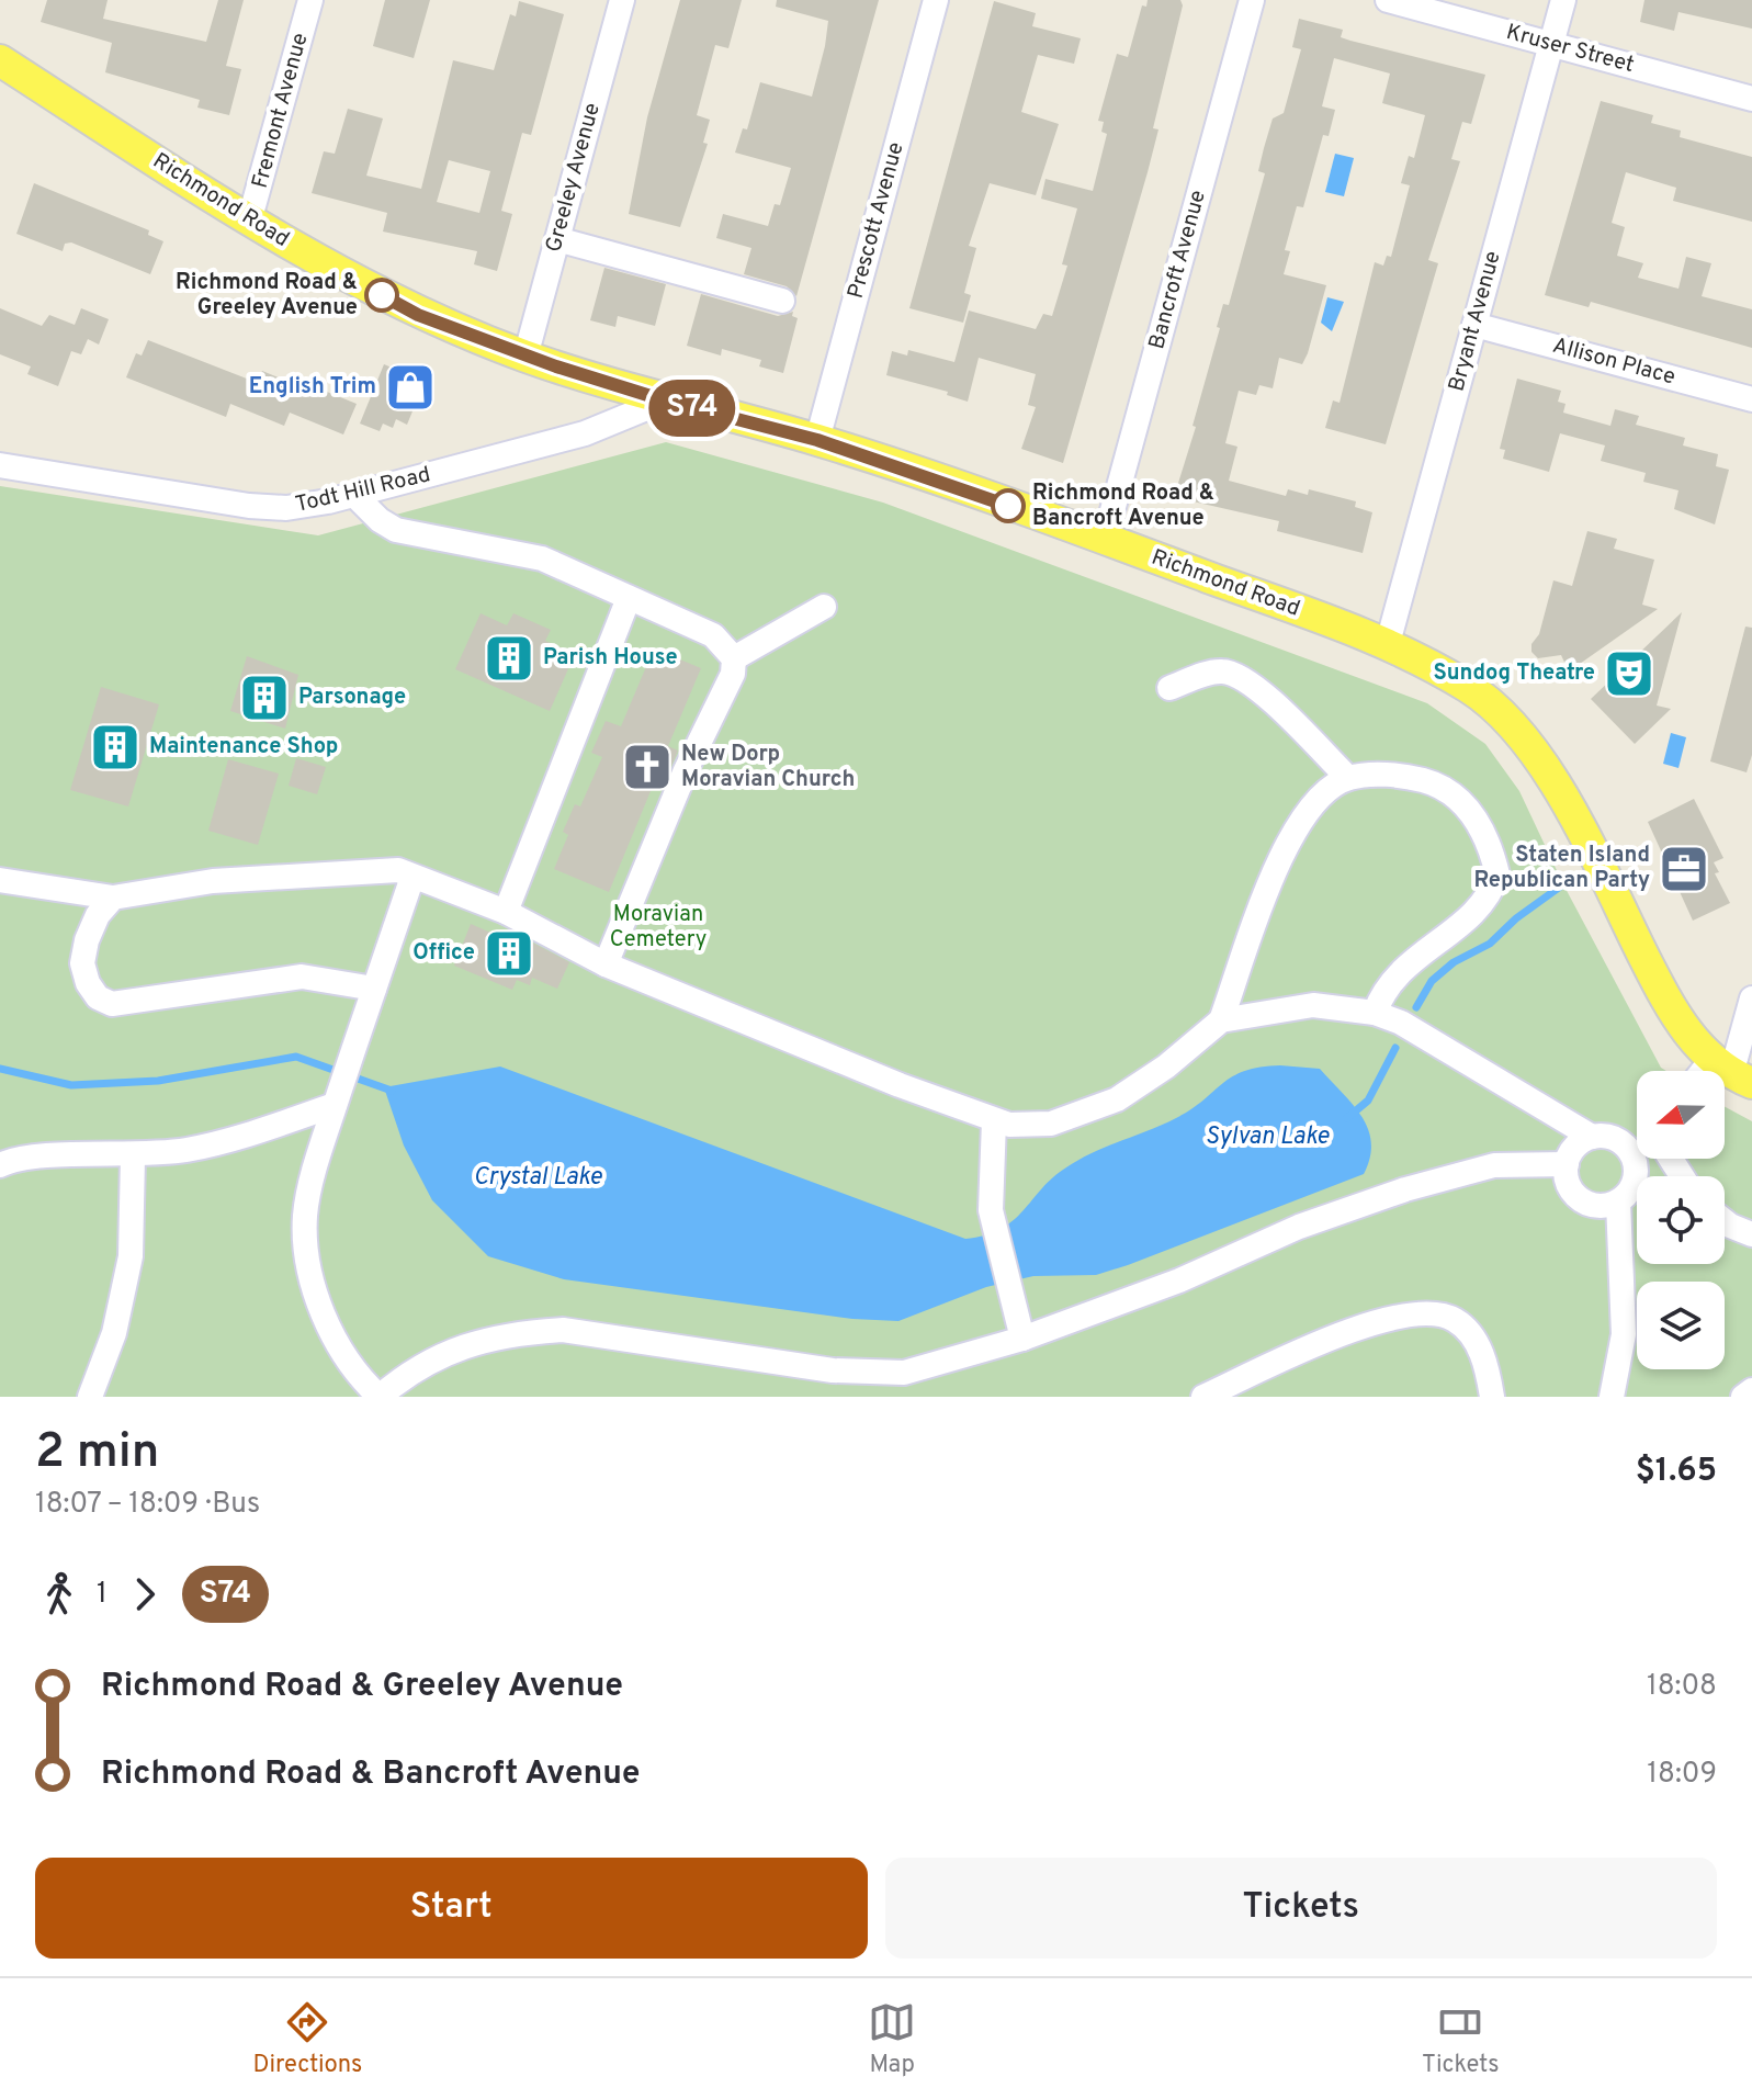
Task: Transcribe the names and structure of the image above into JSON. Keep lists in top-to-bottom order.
{
  "streets": {
    "main road": ["Richmond Road"],
    "street": [
      "Kruser Street",
      "Fremont Avenue",
      "Greeley Avenue",
      "Prescott Avenue",
      "Bancroft Avenue",
      "Bryant Avenue",
      "Allison Place",
      "Todt Hill Road"
    ]
  },
  "crossings": [
    ["Kruser Street", "Bryant Avenue"],
    ["Fremont Avenue", "Richmond Road"],
    ["Greeley Avenue", "Richmond Road"],
    ["Richmond Road", "Prescott Avenue"],
    ["Richmond Road", "Bancroft Avenue"],
    ["Richmond Road", "Bryant Avenue"],
    ["Richmond Road", "Todt Hill Road"],
    ["Bryant Avenue", "Allison Place"]
  ],
  "water": ["Sylvan Lake", "Crystal Lake"],
  "parks": ["Moravian Cemetery"],
  "places": {
    "other": ["Richmond Road & Greeley Avenue", "Richmond Road & Bancroft Avenue"],
    "shop": ["English Trim"],
    "building": [
      "Parish House",
      "Parsonage",
      "Maintenance Shop",
      "Office"
    ],
    "theatre": ["Sundog Theatre"],
    "church": ["New Dorp Moravian Church"],
    "office": ["Staten Island Republican Party"]
  },
  "lines": ["bus line S74"],
  "north": "left",
  "page": {
    "on_map": "S74",
    "heading": ["2 min", "18:07 – 18:09 · Bus", "$1.65"],
    "legs": ["1", "S74"],
    "list": [
      {
        "name": "Richmond Road & Greeley Avenue",
        "value": "18:08"
      },
      {
        "name": "Richmond Road & Bancroft Avenue",
        "value": "18:09"
      }
    ],
    "buttons": ["Start", "Tickets"],
    "tabs": ["Directions", "Map", "Tickets"]
  }
}
